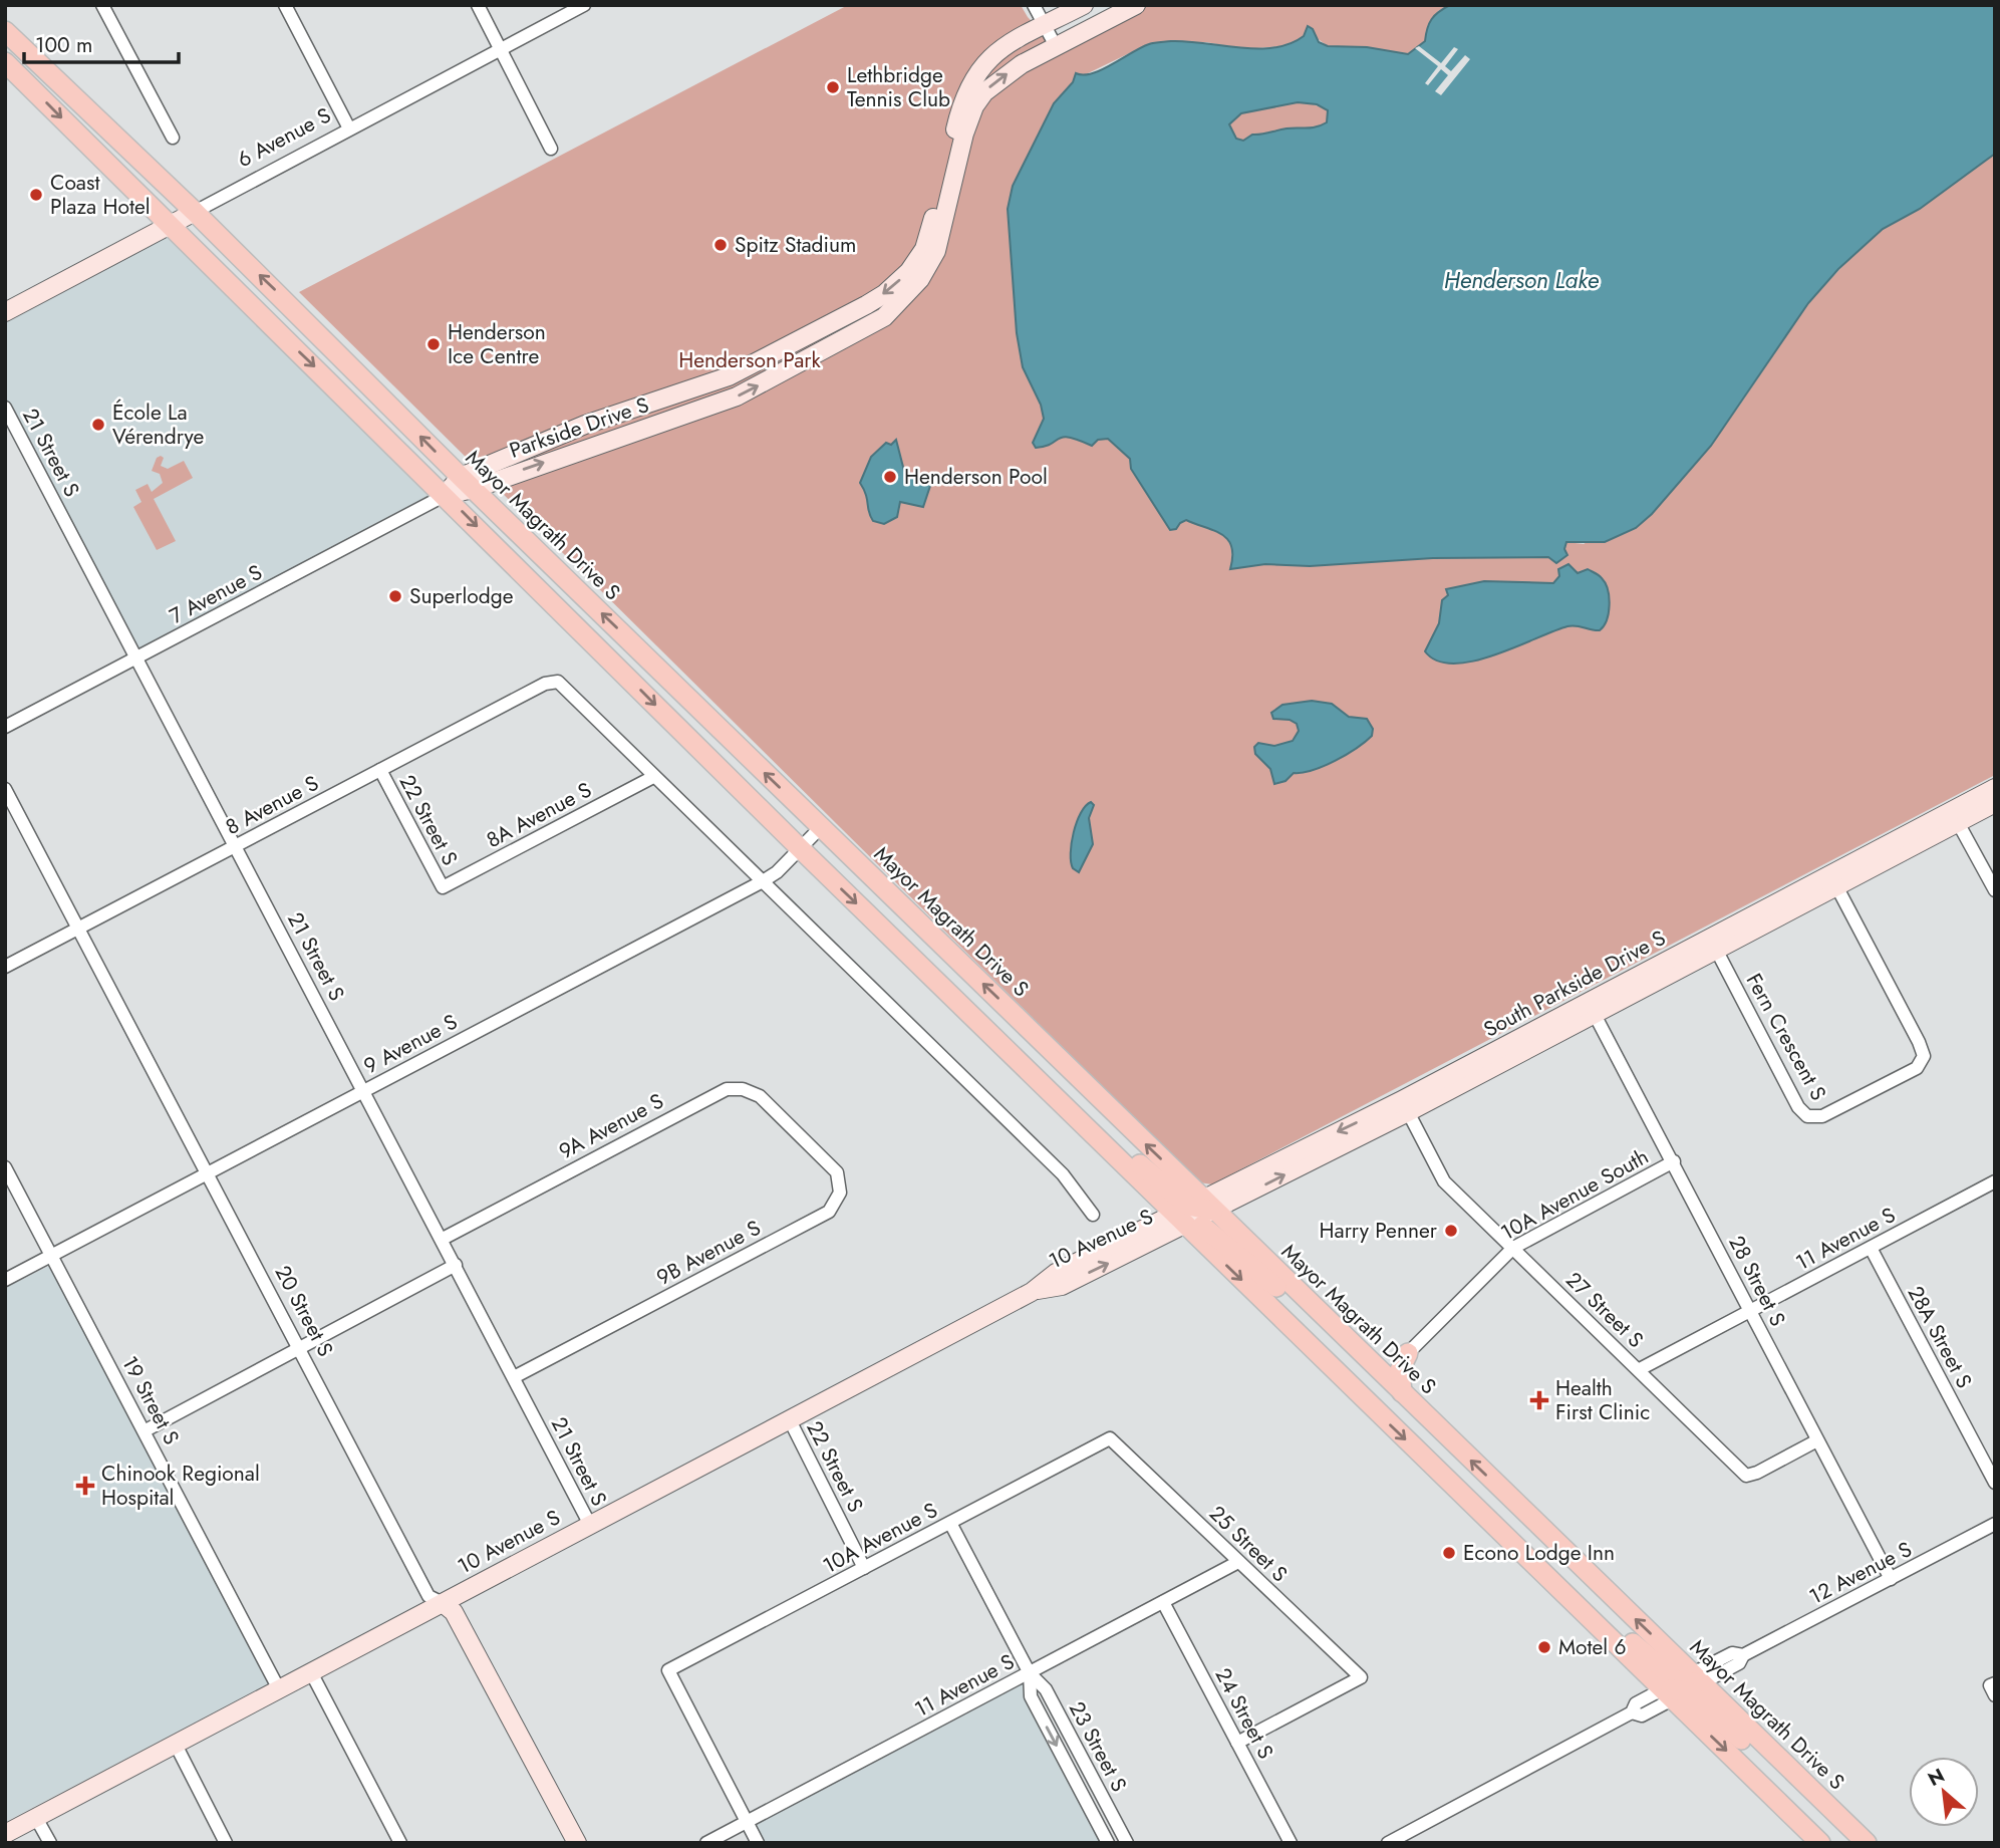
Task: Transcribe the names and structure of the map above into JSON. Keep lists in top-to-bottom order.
{
  "streets": {
    "main road": ["Mayor Magrath Drive S"],
    "street": [
      "6 Avenue S",
      "Parkside Drive S",
      "21 Street S",
      "7 Avenue S",
      "8 Avenue S",
      "8A Avenue S",
      "22 Street S",
      "South Parkside Drive S",
      "Fern Crescent S",
      "9 Avenue S",
      "9A Avenue S",
      "10A Avenue South",
      "10 Avenue S",
      "11 Avenue S",
      "9B Avenue S",
      "28 Street S",
      "27 Street S",
      "20 Street S",
      "28A Street S",
      "19 Street S",
      "10A Avenue S",
      "25 Street S",
      "12 Avenue S",
      "24 Street S",
      "23 Street S"
    ]
  },
  "crossings": [
    ["6 Avenue S", "Mayor Magrath Drive S"],
    ["Parkside Drive S", "Mayor Magrath Drive S"],
    ["Parkside Drive S", "7 Avenue S"],
    ["21 Street S", "7 Avenue S"],
    ["21 Street S", "8 Avenue S"],
    ["21 Street S", "9 Avenue S"],
    ["21 Street S", "9A Avenue S"],
    ["21 Street S", "10 Avenue S"],
    ["21 Street S", "9B Avenue S"],
    ["Mayor Magrath Drive S", "7 Avenue S"],
    ["Mayor Magrath Drive S", "South Parkside Drive S"],
    ["Mayor Magrath Drive S", "9 Avenue S"],
    ["Mayor Magrath Drive S", "10 Avenue S"],
    ["Mayor Magrath Drive S", "12 Avenue S"],
    ["8 Avenue S", "8A Avenue S"],
    ["8 Avenue S", "22 Street S"],
    ["8 Avenue S", "20 Street S"],
    ["8A Avenue S", "22 Street S"],
    ["22 Street S", "10 Avenue S"],
    ["22 Street S", "10A Avenue S"],
    ["South Parkside Drive S", "Fern Crescent S"],
    ["South Parkside Drive S", "10 Avenue S"],
    ["South Parkside Drive S", "28 Street S"],
    ["South Parkside Drive S", "27 Street S"],
    ["9 Avenue S", "20 Street S"],
    ["9 Avenue S", "19 Street S"],
    ["9A Avenue S", "9B Avenue S"],
    ["10A Avenue South", "28 Street S"],
    ["10A Avenue South", "27 Street S"],
    ["10 Avenue S", "20 Street S"],
    ["10 Avenue S", "19 Street S"],
    ["11 Avenue S", "28 Street S"],
    ["11 Avenue S", "27 Street S"],
    ["11 Avenue S", "28A Street S"],
    ["11 Avenue S", "10A Avenue S"],
    ["11 Avenue S", "25 Street S"],
    ["11 Avenue S", "24 Street S"],
    ["11 Avenue S", "23 Street S"],
    ["28 Street S", "27 Street S"],
    ["28 Street S", "12 Avenue S"],
    ["10A Avenue S", "25 Street S"],
    ["10A Avenue S", "23 Street S"],
    ["25 Street S", "24 Street S"]
  ],
  "water": ["Henderson Lake"],
  "parks": ["Henderson Park"],
  "places": {
    "other": [
      "Lethbridge Tennis Club",
      "Coast Plaza Hotel",
      "Spitz Stadium",
      "Henderson Ice Centre",
      "École La Vérendrye",
      "Henderson Pool",
      "Superlodge",
      "Harry Penner",
      "Econo Lodge Inn",
      "Motel 6"
    ],
    "health": ["Health First Clinic", "Chinook Regional Hospital"]
  },
  "scale_bar": "100 m",
  "north": "top left"
}
